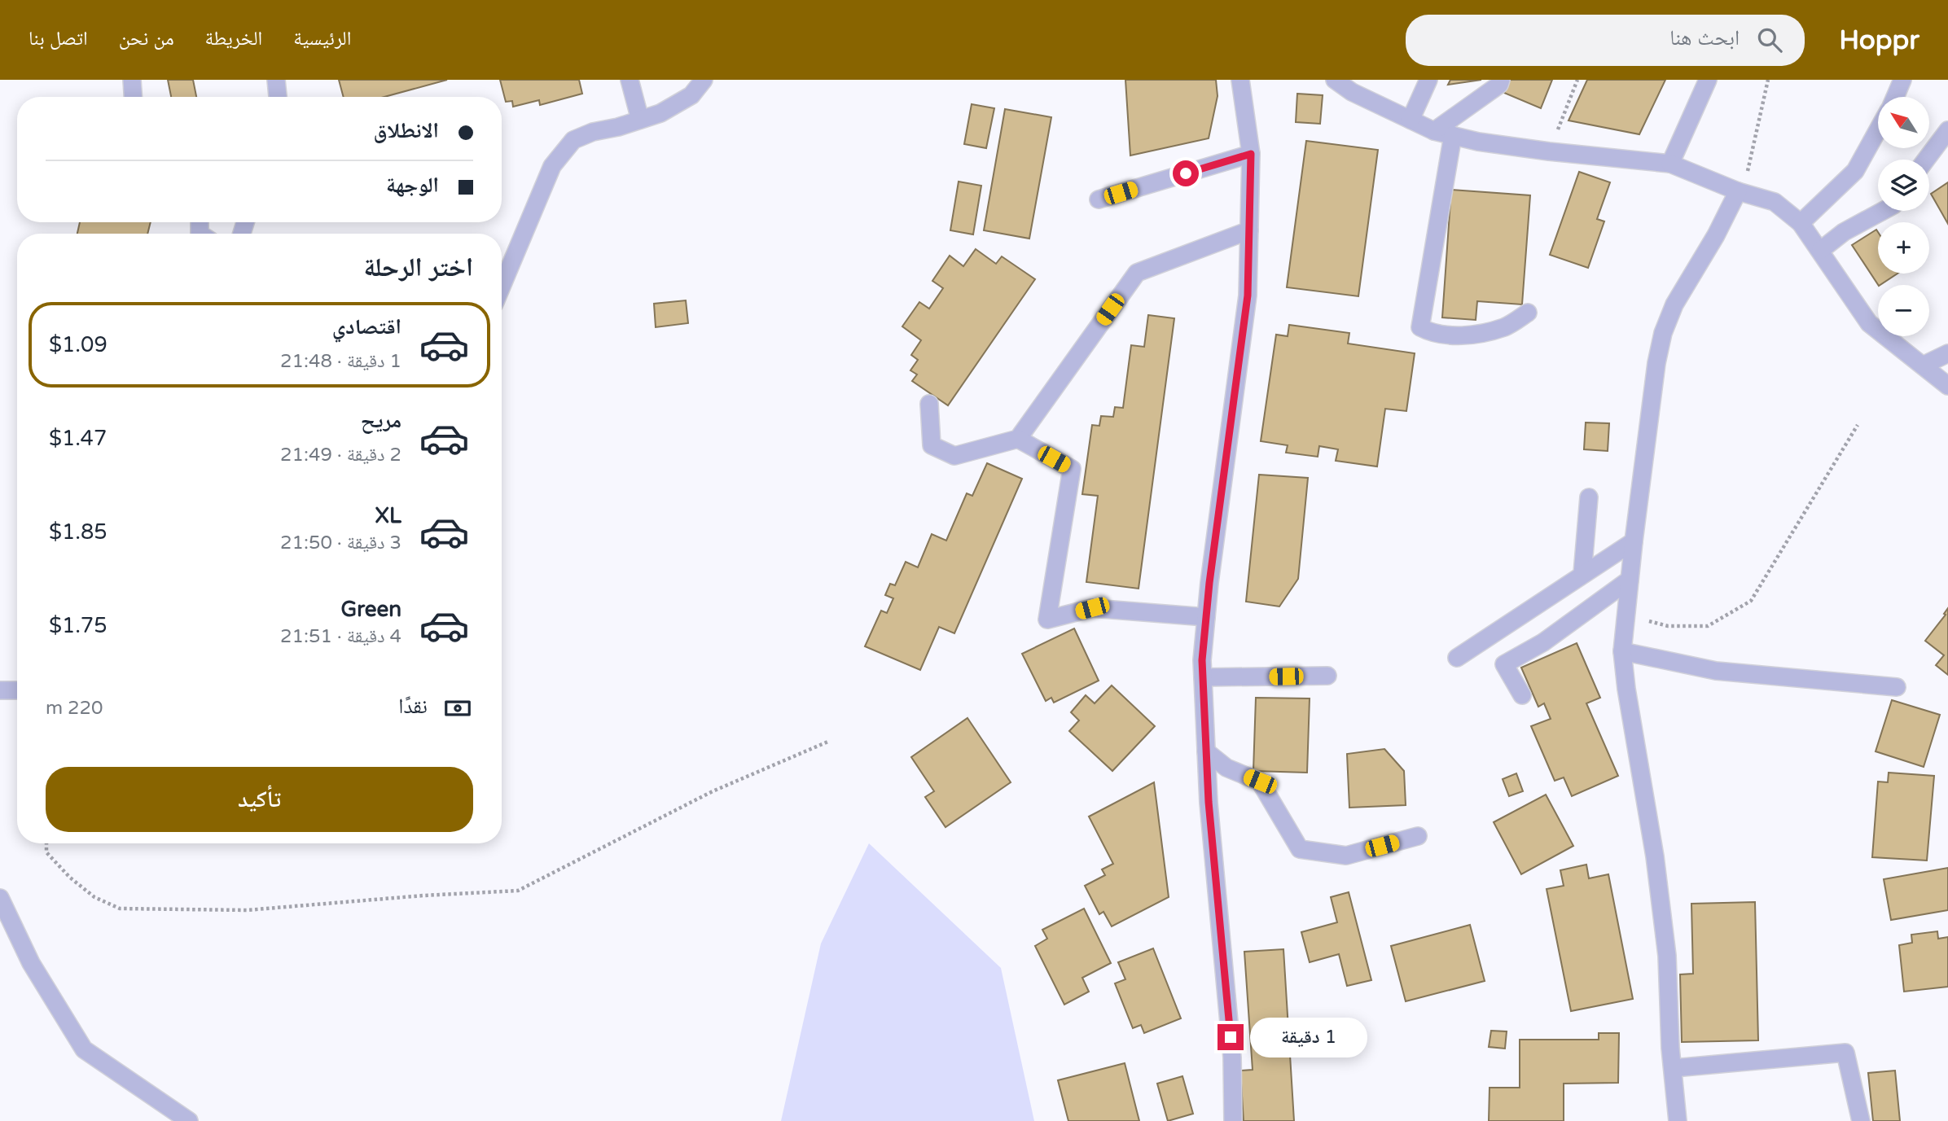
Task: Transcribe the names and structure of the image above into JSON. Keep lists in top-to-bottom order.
{
  "north": "top left",
  "page": {
    "header": "Hoppr",
    "search": "ابحث هنا",
    "nav": [
      "الرئيسية",
      "الخريطة",
      "من نحن",
      "اتصل بنا"
    ],
    "map_buttons": ["+", "−"],
    "banner": ["الانطلاق", "الوجهة"],
    "heading": "اختر الرحلة",
    "list": [
      {
        "name": "اقتصادي",
        "note": "1 دقيقة · 21:48",
        "value": "$1.09"
      },
      {
        "name": "مريح",
        "note": "2 دقيقة · 21:49",
        "value": "$1.47"
      },
      {
        "name": "XL",
        "note": "3 دقيقة · 21:50",
        "value": "$1.85"
      },
      {
        "name": "Green",
        "note": "4 دقيقة · 21:51",
        "value": "$1.75"
      }
    ],
    "pay": ["نقدًا", "220 m"],
    "buttons": "تأكيد",
    "bubble": "1 دقيقة"
  }
}
